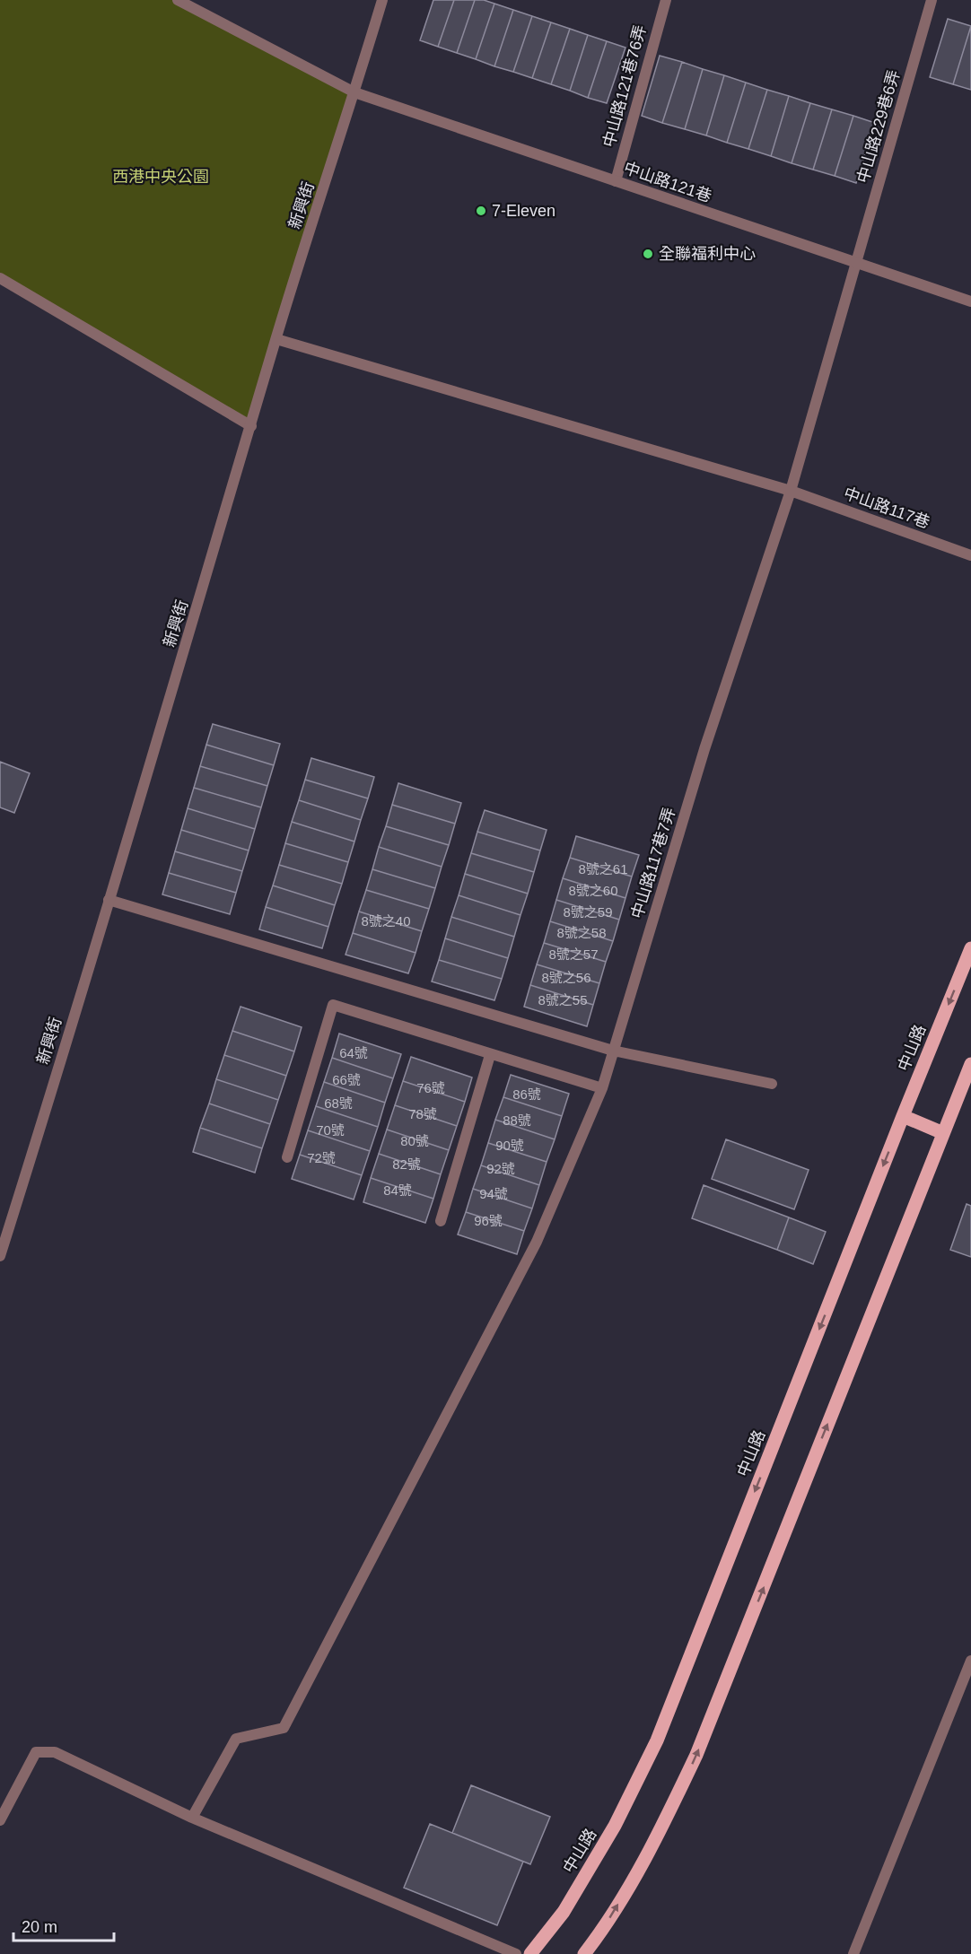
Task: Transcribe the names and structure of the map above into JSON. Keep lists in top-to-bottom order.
{
  "streets": {
    "main road": ["中山路"],
    "street": [
      "中山路121巷76弄",
      "中山路229巷6弄",
      "中山路121巷",
      "新興街",
      "中山路117巷",
      "中山路117巷7弄"
    ]
  },
  "crossings": [
    ["中山路121巷76弄", "中山路121巷"],
    ["中山路229巷6弄", "中山路121巷"],
    ["中山路229巷6弄", "中山路117巷"],
    ["中山路229巷6弄", "中山路117巷7弄"],
    ["中山路121巷", "新興街"],
    ["新興街", "中山路117巷"],
    ["中山路117巷", "中山路117巷7弄"]
  ],
  "parks": ["西港中央公園"],
  "places": ["7-Eleven", "全聯福利中心"],
  "house_numbers": [
    "8號之61",
    "8號之60",
    "8號之59",
    "8號之40",
    "8號之58",
    "8號之57",
    "8號之56",
    "8號之55",
    "64號",
    "66號",
    "76號",
    "86號",
    "68號",
    "78號",
    "88號",
    "70號",
    "80號",
    "90號",
    "72號",
    "82號",
    "92號",
    "84號",
    "94號",
    "96號"
  ],
  "scale_bar": "20 m"
}
